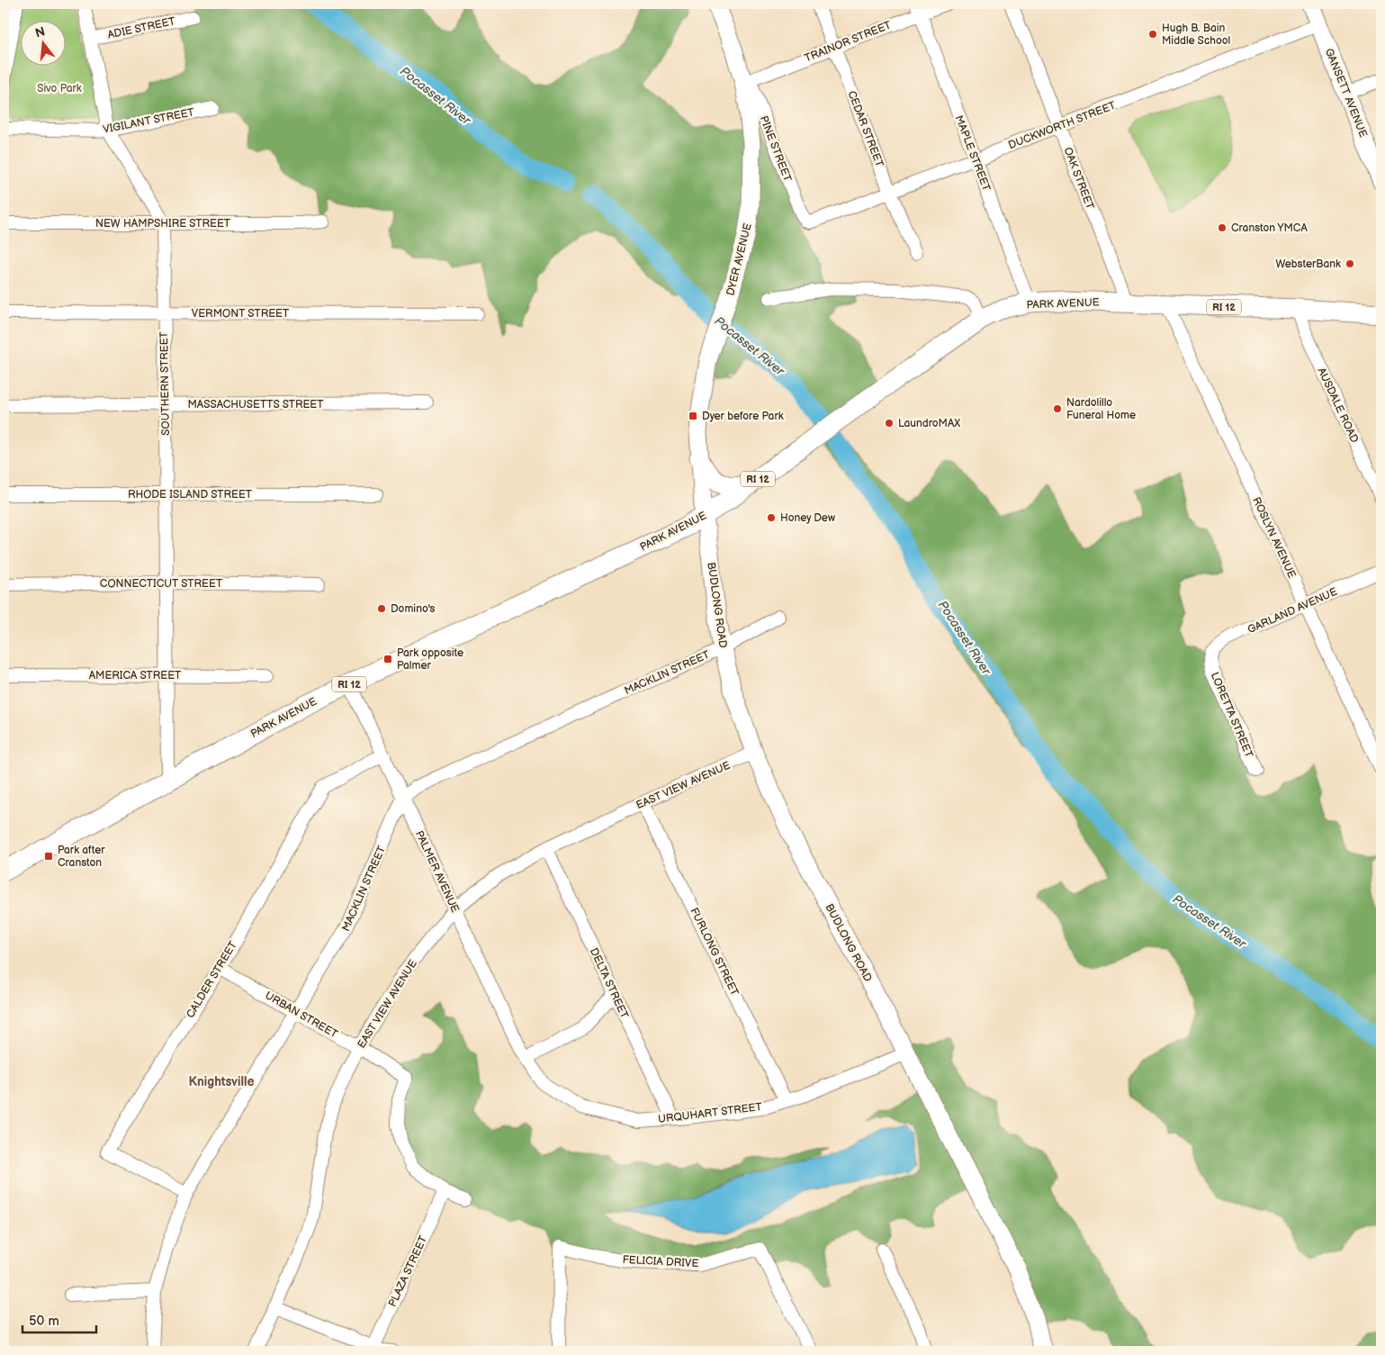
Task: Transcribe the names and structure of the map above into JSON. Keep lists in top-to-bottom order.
{
  "streets": {
    "main road": [
      "GANSETT AVENUE",
      "DYER AVENUE",
      "PARK AVENUE",
      "RI 12",
      "BUDLONG ROAD"
    ],
    "street": [
      "ADIE STREET",
      "TRAINOR STREET",
      "VIGILANT STREET",
      "DUCKWORTH STREET",
      "CEDAR STREET",
      "PINE STREET",
      "MAPLE STREET",
      "OAK STREET",
      "NEW HAMPSHIRE STREET",
      "VERMONT STREET",
      "SOUTHERN STREET",
      "MASSACHUSETTS STREET",
      "AUSDALE ROAD",
      "RHODE ISLAND STREET",
      "ROSLYN AVENUE",
      "CONNECTICUT STREET",
      "GARLAND AVENUE",
      "MACKLIN STREET",
      "AMERICA STREET",
      "LORETTA STREET",
      "EAST VIEW AVENUE",
      "PALMER AVENUE",
      "FURLONG STREET",
      "CALDER STREET",
      "DELTA STREET",
      "URBAN STREET",
      "URQUHART STREET",
      "FELICIA DRIVE",
      "PLAZA STREET"
    ]
  },
  "crossings": [
    ["TRAINOR STREET", "CEDAR STREET"],
    ["TRAINOR STREET", "PINE STREET"],
    ["TRAINOR STREET", "MAPLE STREET"],
    ["TRAINOR STREET", "DYER AVENUE"],
    ["GANSETT AVENUE", "DUCKWORTH STREET"],
    ["DUCKWORTH STREET", "CEDAR STREET"],
    ["DUCKWORTH STREET", "PINE STREET"],
    ["DUCKWORTH STREET", "MAPLE STREET"],
    ["DUCKWORTH STREET", "OAK STREET"],
    ["PINE STREET", "DYER AVENUE"],
    ["MAPLE STREET", "PARK AVENUE"],
    ["OAK STREET", "PARK AVENUE"],
    ["NEW HAMPSHIRE STREET", "SOUTHERN STREET"],
    ["DYER AVENUE", "PARK AVENUE"],
    ["DYER AVENUE", "BUDLONG ROAD"],
    ["PARK AVENUE", "SOUTHERN STREET"],
    ["PARK AVENUE", "AUSDALE ROAD"],
    ["PARK AVENUE", "ROSLYN AVENUE"],
    ["PARK AVENUE", "BUDLONG ROAD"],
    ["PARK AVENUE", "PALMER AVENUE"],
    ["VERMONT STREET", "SOUTHERN STREET"],
    ["SOUTHERN STREET", "MASSACHUSETTS STREET"],
    ["SOUTHERN STREET", "RHODE ISLAND STREET"],
    ["SOUTHERN STREET", "CONNECTICUT STREET"],
    ["SOUTHERN STREET", "AMERICA STREET"],
    ["ROSLYN AVENUE", "GARLAND AVENUE"],
    ["BUDLONG ROAD", "MACKLIN STREET"],
    ["BUDLONG ROAD", "EAST VIEW AVENUE"],
    ["BUDLONG ROAD", "URQUHART STREET"],
    ["GARLAND AVENUE", "LORETTA STREET"],
    ["MACKLIN STREET", "PALMER AVENUE"],
    ["MACKLIN STREET", "CALDER STREET"],
    ["MACKLIN STREET", "URBAN STREET"],
    ["EAST VIEW AVENUE", "PALMER AVENUE"],
    ["EAST VIEW AVENUE", "FURLONG STREET"],
    ["EAST VIEW AVENUE", "DELTA STREET"],
    ["EAST VIEW AVENUE", "URBAN STREET"],
    ["PALMER AVENUE", "CALDER STREET"],
    ["PALMER AVENUE", "URQUHART STREET"],
    ["FURLONG STREET", "URQUHART STREET"],
    ["CALDER STREET", "URBAN STREET"],
    ["DELTA STREET", "URQUHART STREET"],
    ["URBAN STREET", "PLAZA STREET"]
  ],
  "districts": ["Knightsville"],
  "water": ["Pocasset River"],
  "parks": ["Sivo Park"],
  "places": {
    "other": [
      "Hugh B. Bain Middle School",
      "Cranston YMCA",
      "WebsterBank",
      "Nardolillo Funeral Home",
      "LaundroMAX",
      "Honey Dew",
      "Domino's"
    ],
    "transit": ["Dyer before Park", "Park opposite Palmer", "Park after Cranston"]
  },
  "scale_bar": "50 m",
  "north": "top"
}
